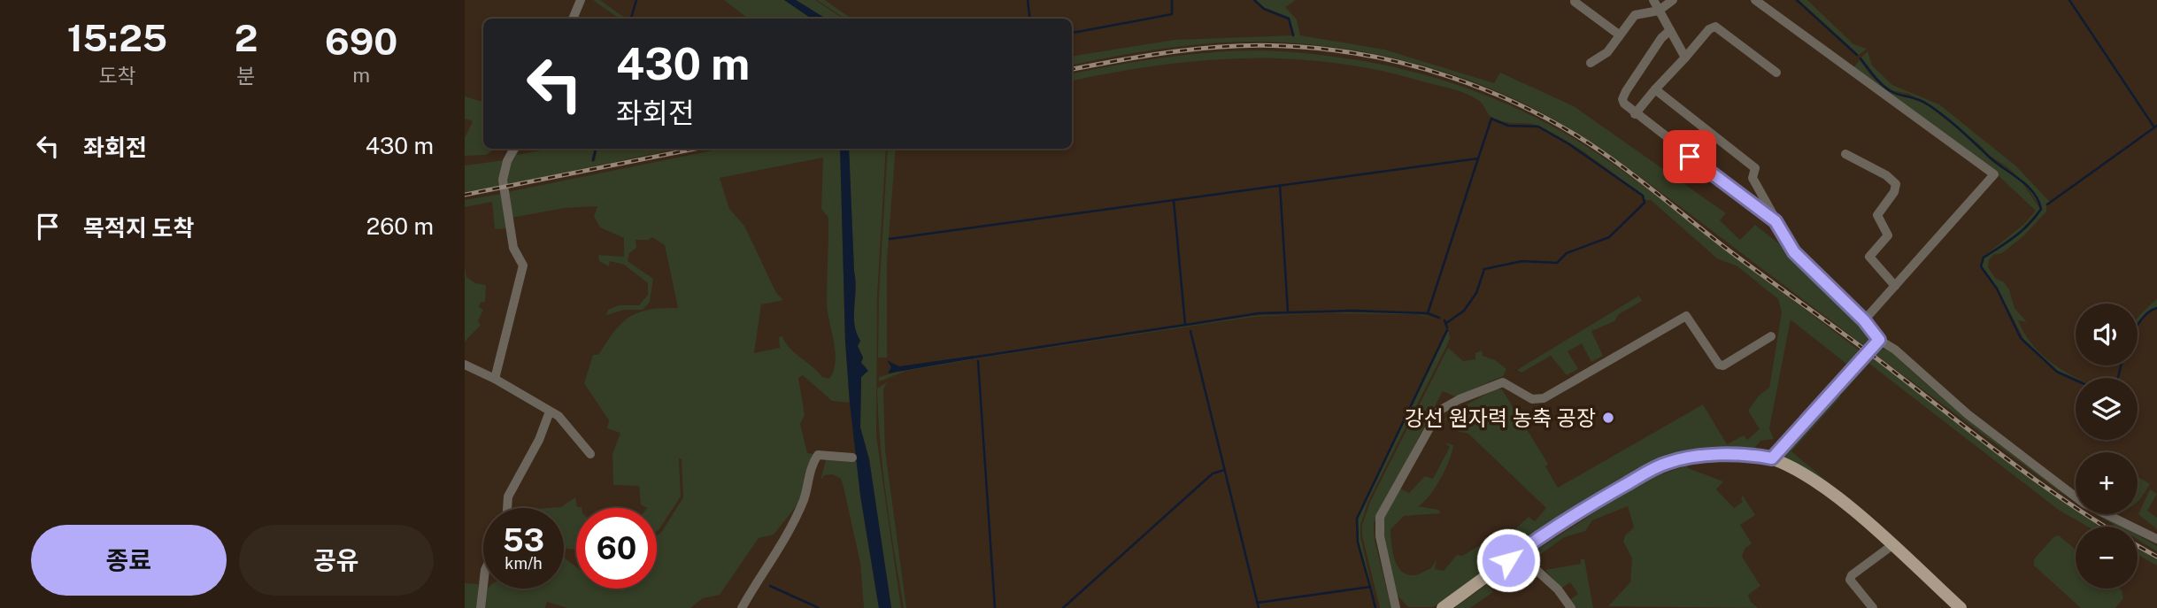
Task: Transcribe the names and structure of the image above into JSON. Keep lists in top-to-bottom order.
{
  "places": ["강선 원자력 농축 공장"],
  "page": {
    "eta": [
      "15:25",
      "도착",
      "2",
      "분",
      "690",
      "m"
    ],
    "turn": ["430 m", "좌회전"],
    "list": [
      {
        "name": "좌회전",
        "value": "430 m"
      },
      {
        "name": "목적지 도착",
        "value": "260 m"
      }
    ],
    "map_buttons": ["+", "−"],
    "speed": "53 km/h",
    "limit": "60",
    "buttons": ["종료", "공유"]
  }
}
